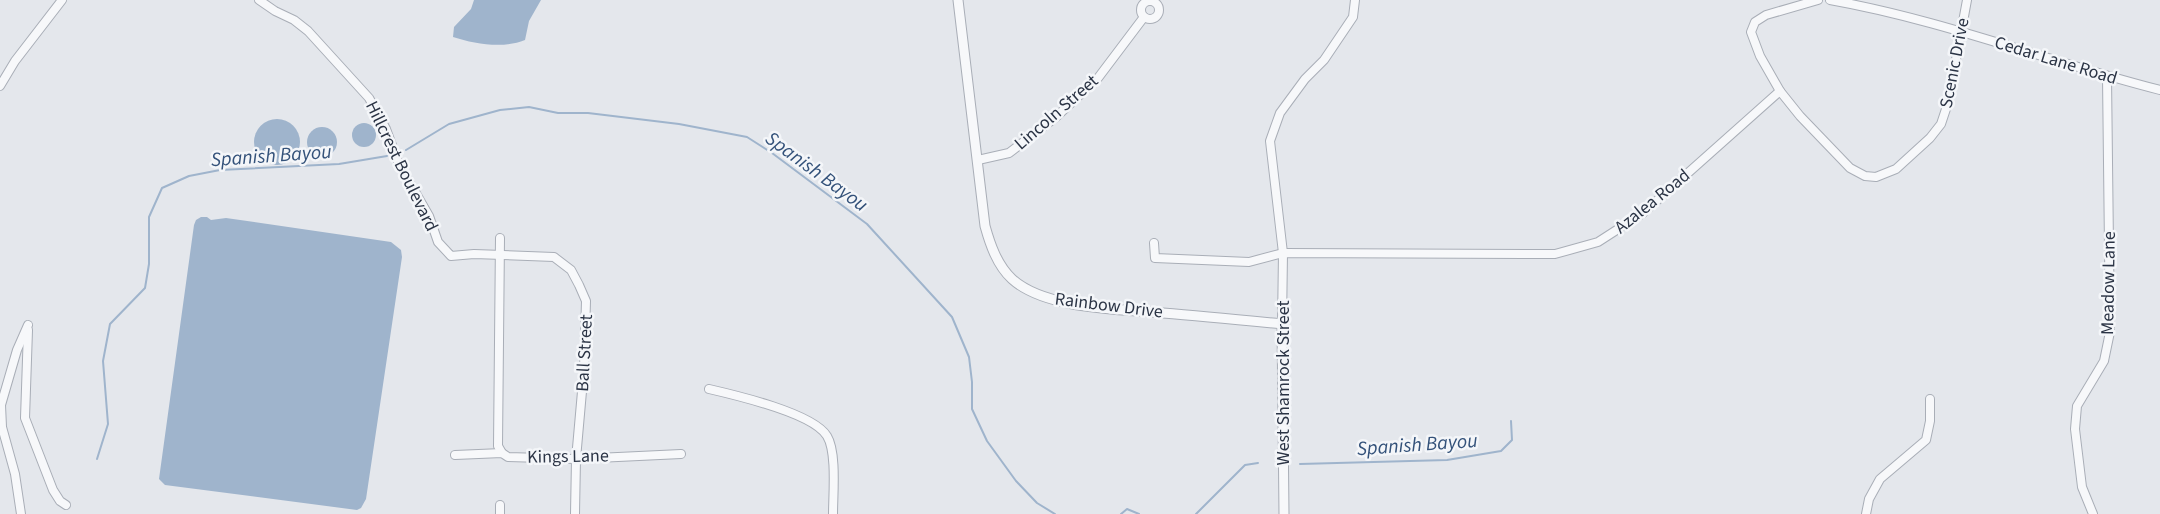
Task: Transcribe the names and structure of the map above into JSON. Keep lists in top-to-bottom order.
{
  "streets": {
    "street": [
      "Cedar Lane Road",
      "Scenic Drive",
      "Lincoln Street",
      "Hillcrest Boulevard",
      "Azalea Road",
      "Meadow Lane",
      "Rainbow Drive",
      "Ball Street",
      "West Shamrock Street",
      "Kings Lane"
    ]
  },
  "crossings": [
    ["Cedar Lane Road", "Scenic Drive"],
    ["Cedar Lane Road", "Meadow Lane"],
    ["Scenic Drive", "Azalea Road"],
    ["Lincoln Street", "Rainbow Drive"],
    ["Hillcrest Boulevard", "Ball Street"],
    ["Azalea Road", "West Shamrock Street"],
    ["Rainbow Drive", "West Shamrock Street"],
    ["Ball Street", "Kings Lane"]
  ],
  "water": ["Spanish Bayou"]
}
